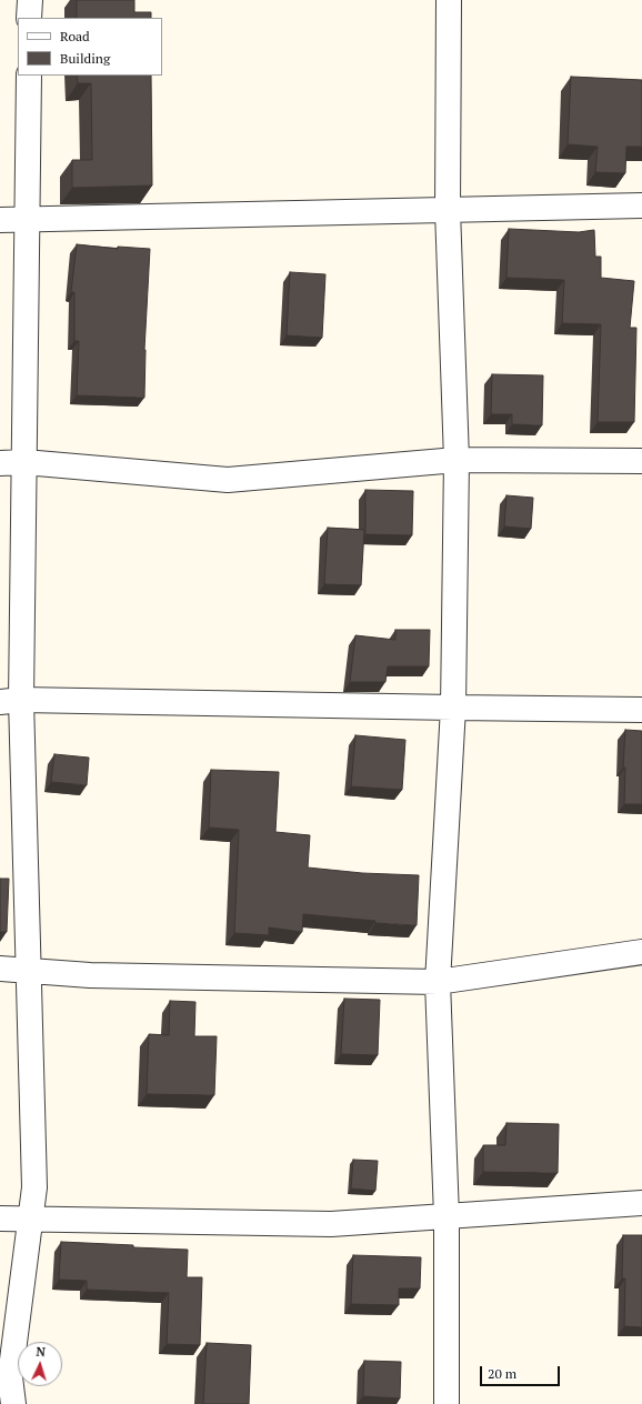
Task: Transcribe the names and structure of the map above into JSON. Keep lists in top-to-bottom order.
{
  "legend": ["Road", "Building"],
  "scale_bar": "20 m",
  "north": "top"
}
